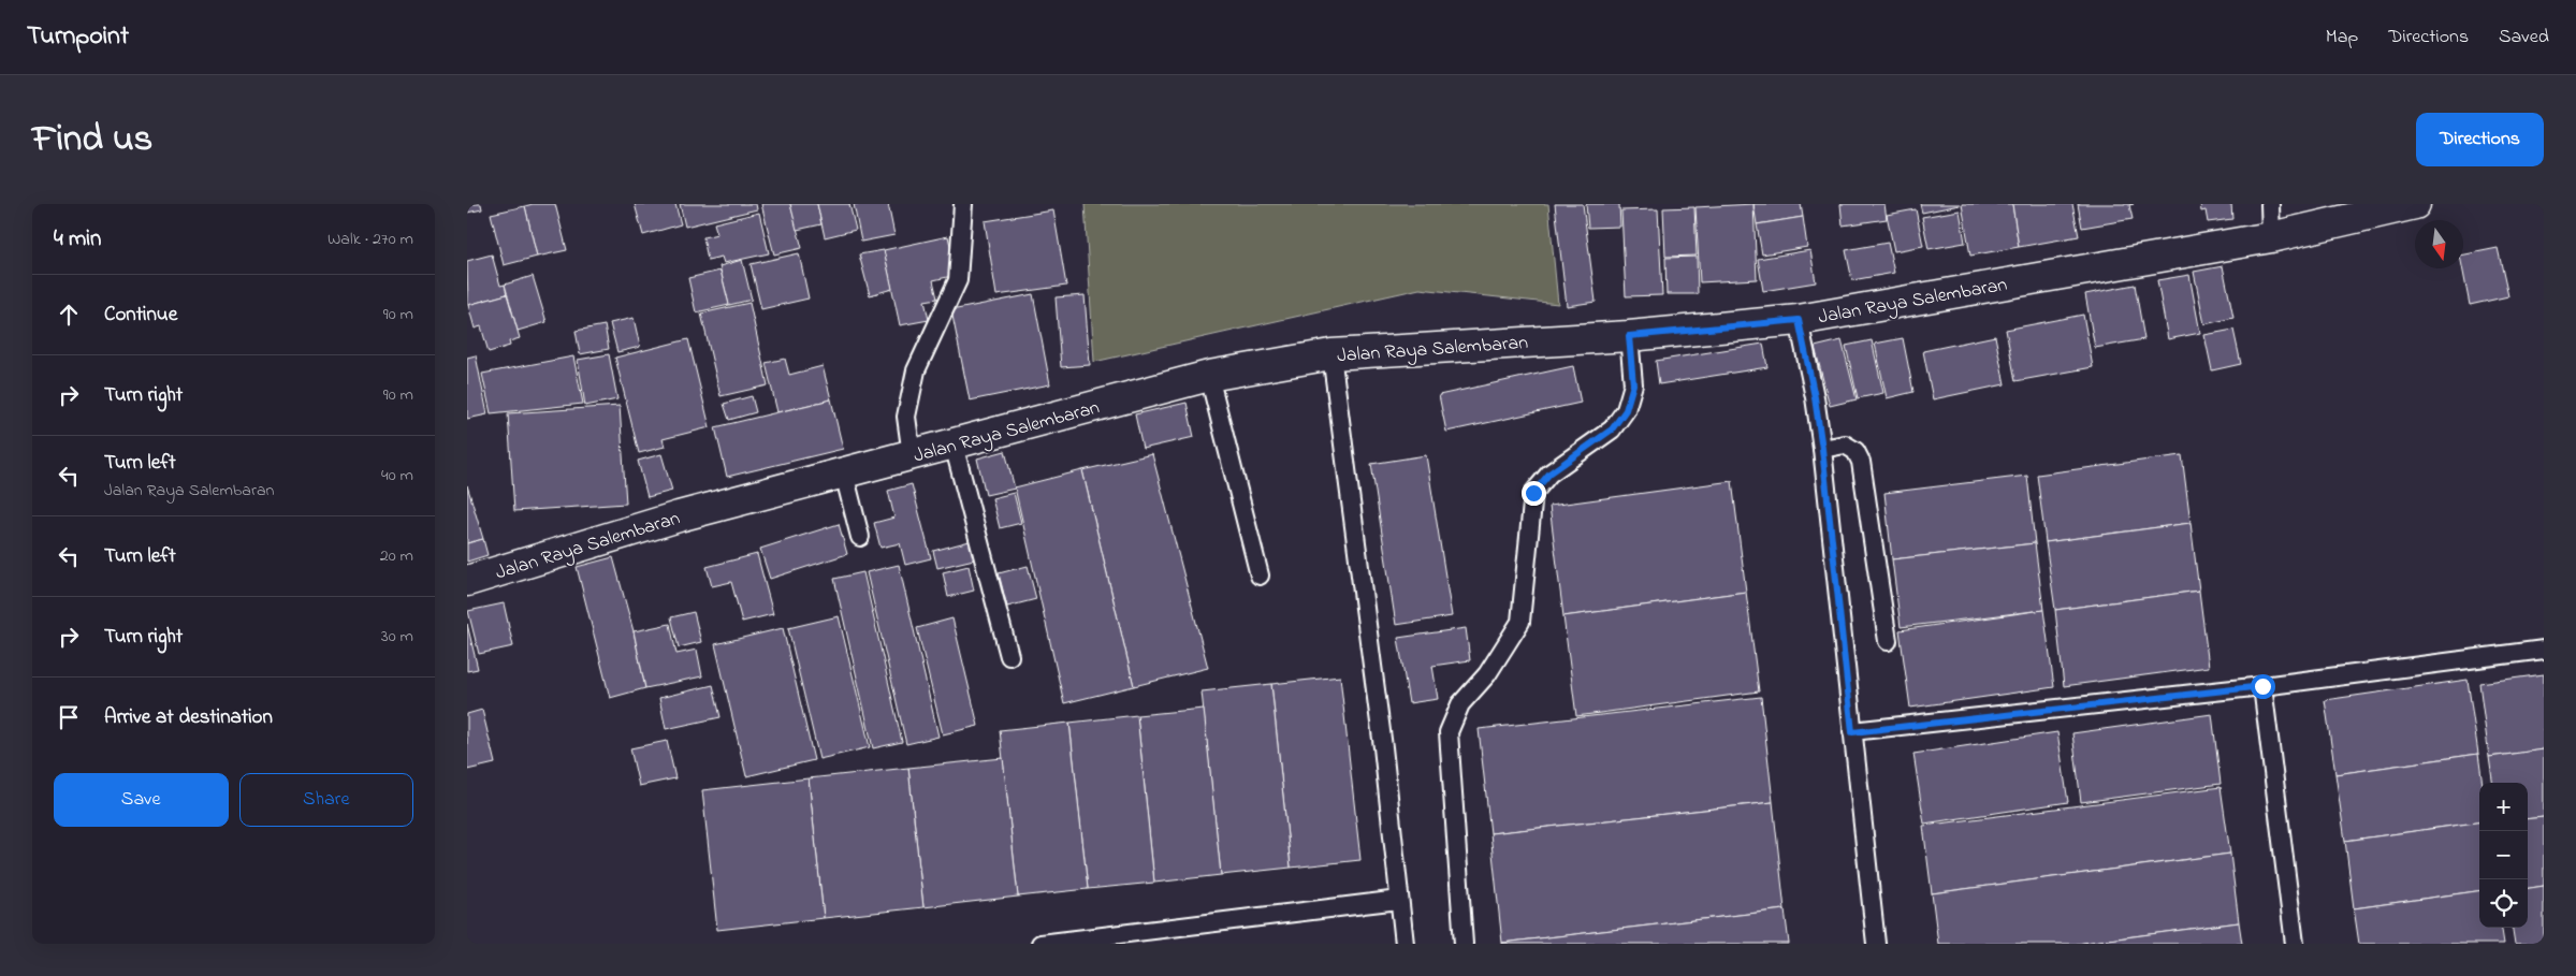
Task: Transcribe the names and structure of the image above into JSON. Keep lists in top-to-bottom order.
{
  "streets": {
    "main road": ["Jalan Raya Salembaran"]
  },
  "north": "bottom",
  "page": {
    "header": "Turnpoint",
    "nav": ["Map", "Directions", "Saved"],
    "title": "Find us",
    "buttons": [
      "Directions",
      ["Save", "Share"]
    ],
    "heading": ["4 min", "Walk · 270 m"],
    "list": [
      ["Continue", "90 m"],
      ["Turn right", "90 m"],
      ["Turn left", "Jalan Raya Salembaran", "40 m"],
      ["Turn left", "20 m"],
      ["Turn right", "30 m"],
      "Arrive at destination"
    ],
    "map_buttons": ["+", "−"]
  }
}
